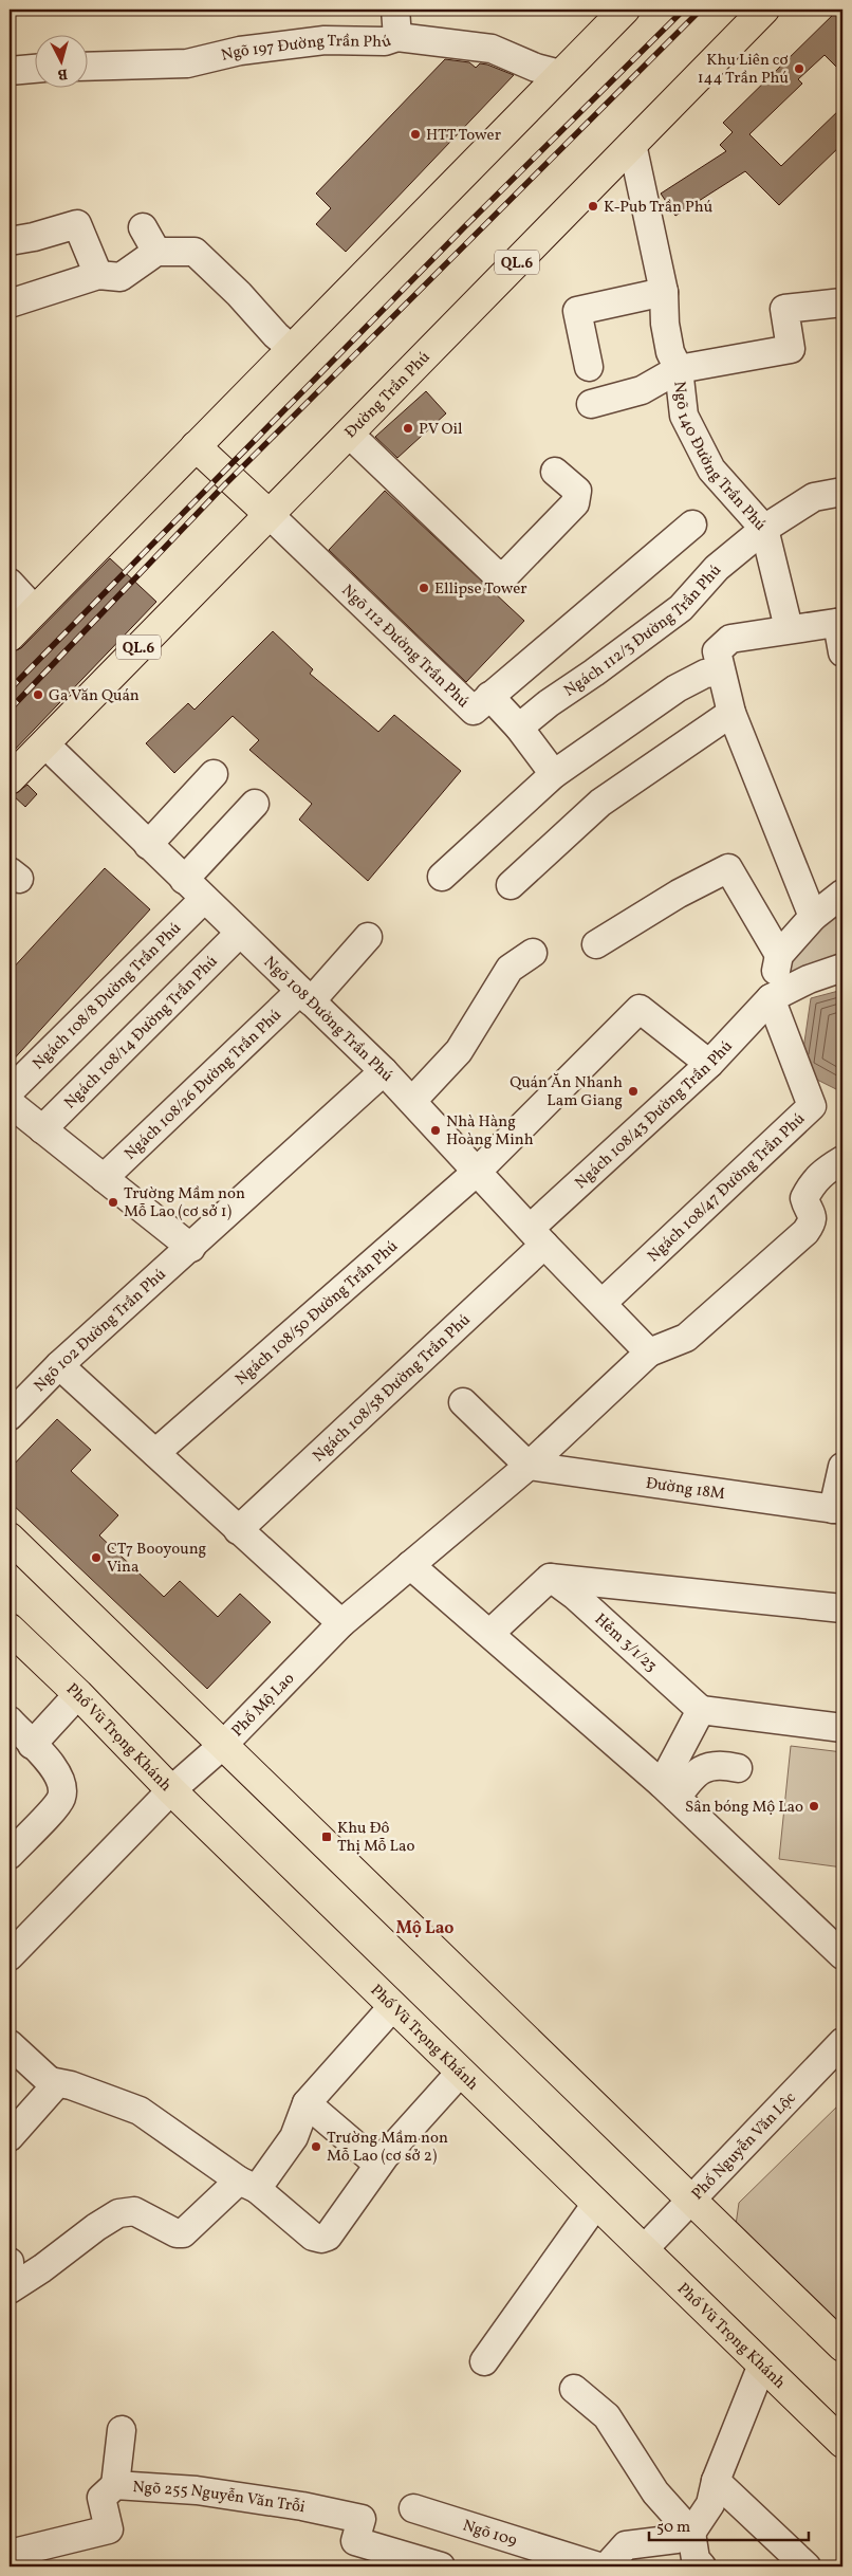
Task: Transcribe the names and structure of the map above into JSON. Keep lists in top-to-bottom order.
{
  "streets": {
    "main road": ["QL.6", "Đường Trần Phú", "Phố Vũ Trọng Khánh"],
    "street": [
      "Ngõ 197 Đường Trần Phú",
      "Ngõ 140 Đường Trần Phú",
      "Ngách 112/3 Đường Trần Phú",
      "Ngõ 112 Đường Trần Phú",
      "Ngách 108/8 Đường Trần Phú",
      "Ngõ 108 Đường Trần Phú",
      "Ngách 108/14 Đường Trần Phú",
      "Ngách 108/26 Đường Trần Phú",
      "Ngách 108/43 Đường Trần Phú",
      "Ngách 108/47 Đường Trần Phú",
      "Ngách 108/50 Đường Trần Phú",
      "Ngõ 102 Đường Trần Phú",
      "Ngách 108/58 Đường Trần Phú",
      "Đường 18M",
      "Hẻm 3/1/23",
      "Phố Mộ Lao",
      "Phố Nguyễn Văn Lộc",
      "Ngõ 255 Nguyễn Văn Trỗi",
      "Ngõ 109"
    ]
  },
  "crossings": [
    ["Đường Trần Phú", "Ngõ 140 Đường Trần Phú"],
    ["Đường Trần Phú", "Ngõ 112 Đường Trần Phú"],
    ["Đường Trần Phú", "Ngõ 108 Đường Trần Phú"],
    ["Ngõ 140 Đường Trần Phú", "Ngách 112/3 Đường Trần Phú"],
    ["Ngách 108/8 Đường Trần Phú", "Ngõ 108 Đường Trần Phú"],
    ["Ngõ 108 Đường Trần Phú", "Ngách 108/14 Đường Trần Phú"],
    ["Ngõ 108 Đường Trần Phú", "Ngách 108/26 Đường Trần Phú"],
    ["Ngõ 108 Đường Trần Phú", "Ngách 108/43 Đường Trần Phú"],
    ["Ngõ 108 Đường Trần Phú", "Ngách 108/47 Đường Trần Phú"],
    ["Ngõ 108 Đường Trần Phú", "Ngách 108/50 Đường Trần Phú"],
    ["Ngõ 108 Đường Trần Phú", "Ngõ 102 Đường Trần Phú"],
    ["Ngõ 108 Đường Trần Phú", "Ngách 108/58 Đường Trần Phú"],
    ["Ngõ 108 Đường Trần Phú", "Phố Mộ Lao"],
    ["Ngách 108/43 Đường Trần Phú", "Ngách 108/47 Đường Trần Phú"],
    ["Ngách 108/43 Đường Trần Phú", "Ngách 108/50 Đường Trần Phú"],
    ["Ngách 108/43 Đường Trần Phú", "Ngách 108/58 Đường Trần Phú"],
    ["Đường 18M", "Phố Mộ Lao"],
    ["Phố Mộ Lao", "Phố Vũ Trọng Khánh"],
    ["Phố Vũ Trọng Khánh", "Phố Nguyễn Văn Lộc"]
  ],
  "districts": ["Mộ Lao"],
  "places": {
    "other": [
      "Khu Liên cơ 144 Trần Phú",
      "HTT Tower",
      "K-Pub Trần Phú",
      "PV Oil",
      "Ellipse Tower",
      "Ga Văn Quán",
      "Quán Ăn Nhanh Lam Giang",
      "Nhà Hàng Hoàng Minh",
      "Trường Mầm non Mỗ Lao (cơ sở 1)",
      "CT7 Booyoung Vina",
      "Sân bóng Mộ Lao",
      "Trường Mầm non Mỗ Lao (cơ sở 2)"
    ],
    "transit": ["Khu Đô Thị Mỗ Lao"]
  },
  "scale_bar": "50 m",
  "north": "bottom"
}
